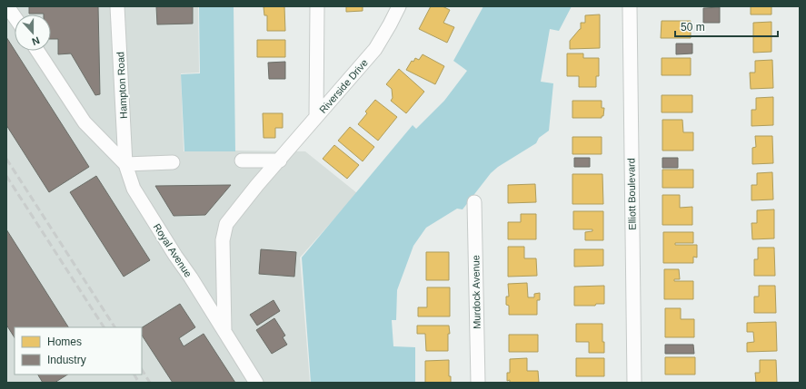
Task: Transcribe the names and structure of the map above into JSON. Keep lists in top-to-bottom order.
{
  "streets": {
    "street": [
      "Hampton Road",
      "Riverside Drive",
      "Elliott Boulevard",
      "Royal Avenue",
      "Murdock Avenue"
    ]
  },
  "crossings": [
    ["Hampton Road", "Royal Avenue"],
    ["Riverside Drive", "Royal Avenue"]
  ],
  "legend": ["Homes", "Industry"],
  "scale_bar": "50 m",
  "north": "bottom"
}
